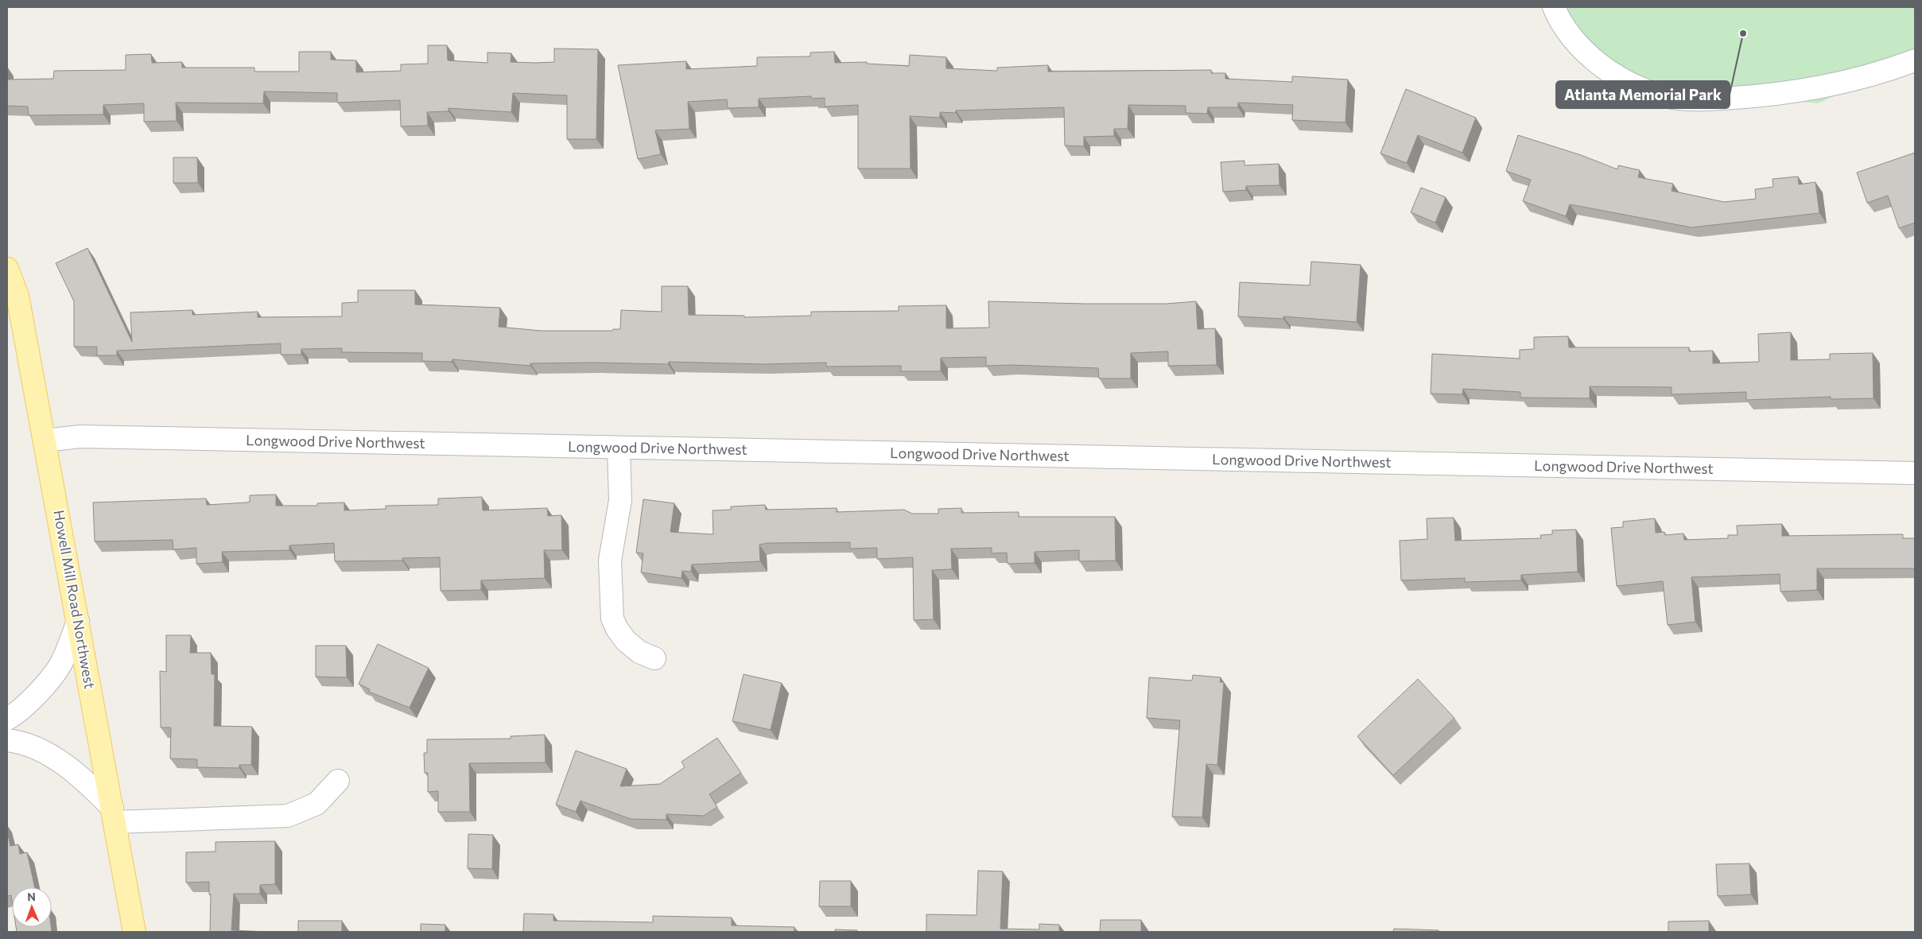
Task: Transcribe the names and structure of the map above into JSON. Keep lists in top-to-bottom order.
{
  "streets": {
    "main road": ["Howell Mill Road Northwest"],
    "street": ["Longwood Drive Northwest"]
  },
  "crossings": [
    ["Longwood Drive Northwest", "Howell Mill Road Northwest"]
  ],
  "places": ["Atlanta Memorial Park"],
  "north": "top"
}
